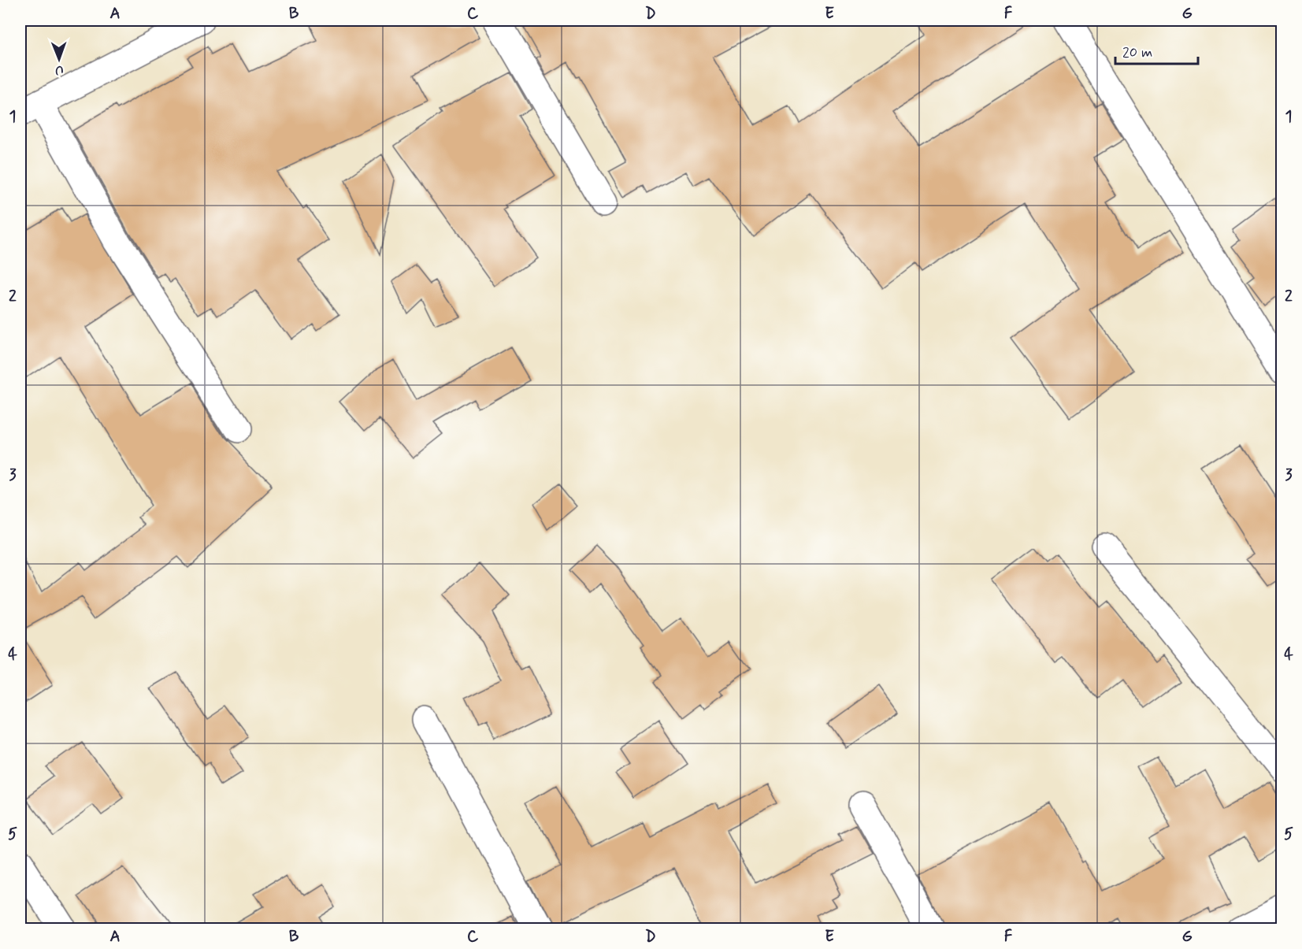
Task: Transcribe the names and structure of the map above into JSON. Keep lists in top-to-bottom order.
{
  "scale_bar": "20 m",
  "north": "bottom",
  "grid": {
    "columns": [
      "A",
      "B",
      "C",
      "D",
      "E",
      "F",
      "G"
    ],
    "rows": [
      "1",
      "2",
      "3",
      "4",
      "5"
    ]
  }
}
